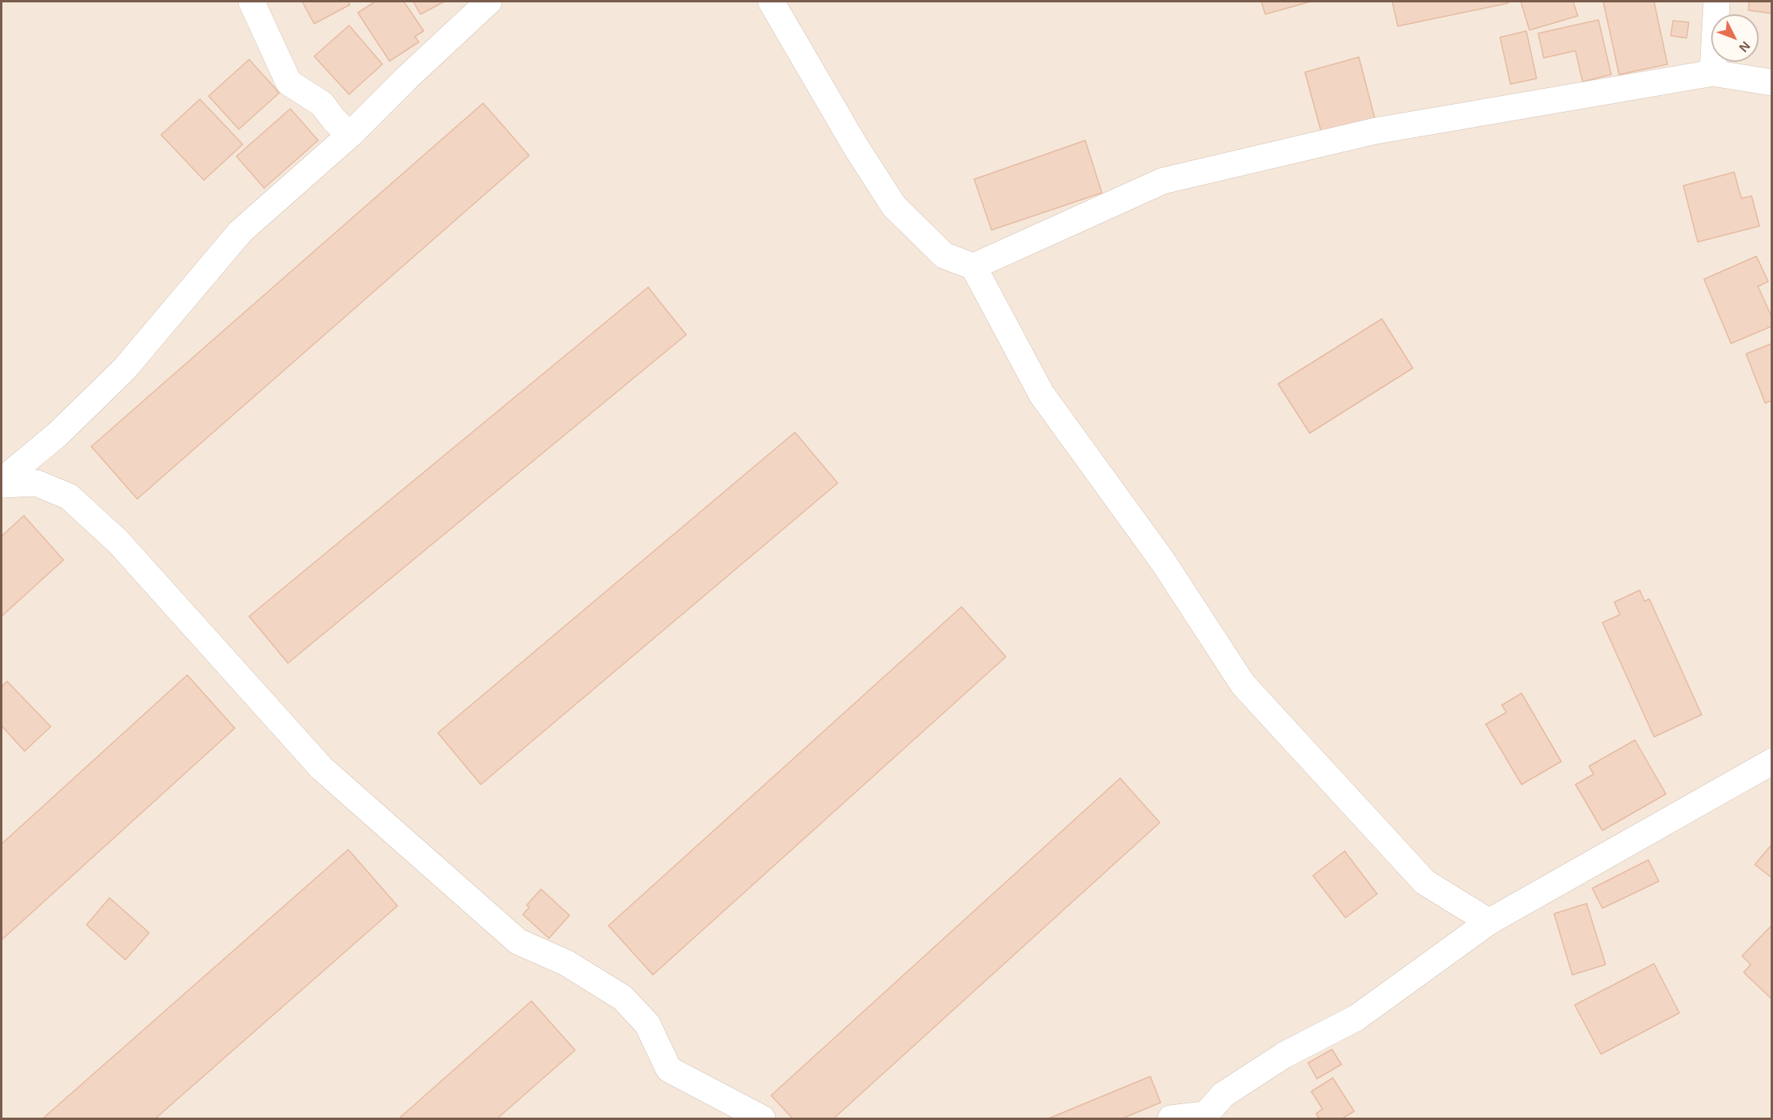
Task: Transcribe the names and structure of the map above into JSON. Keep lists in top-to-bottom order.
{
  "north": "bottom right"
}
